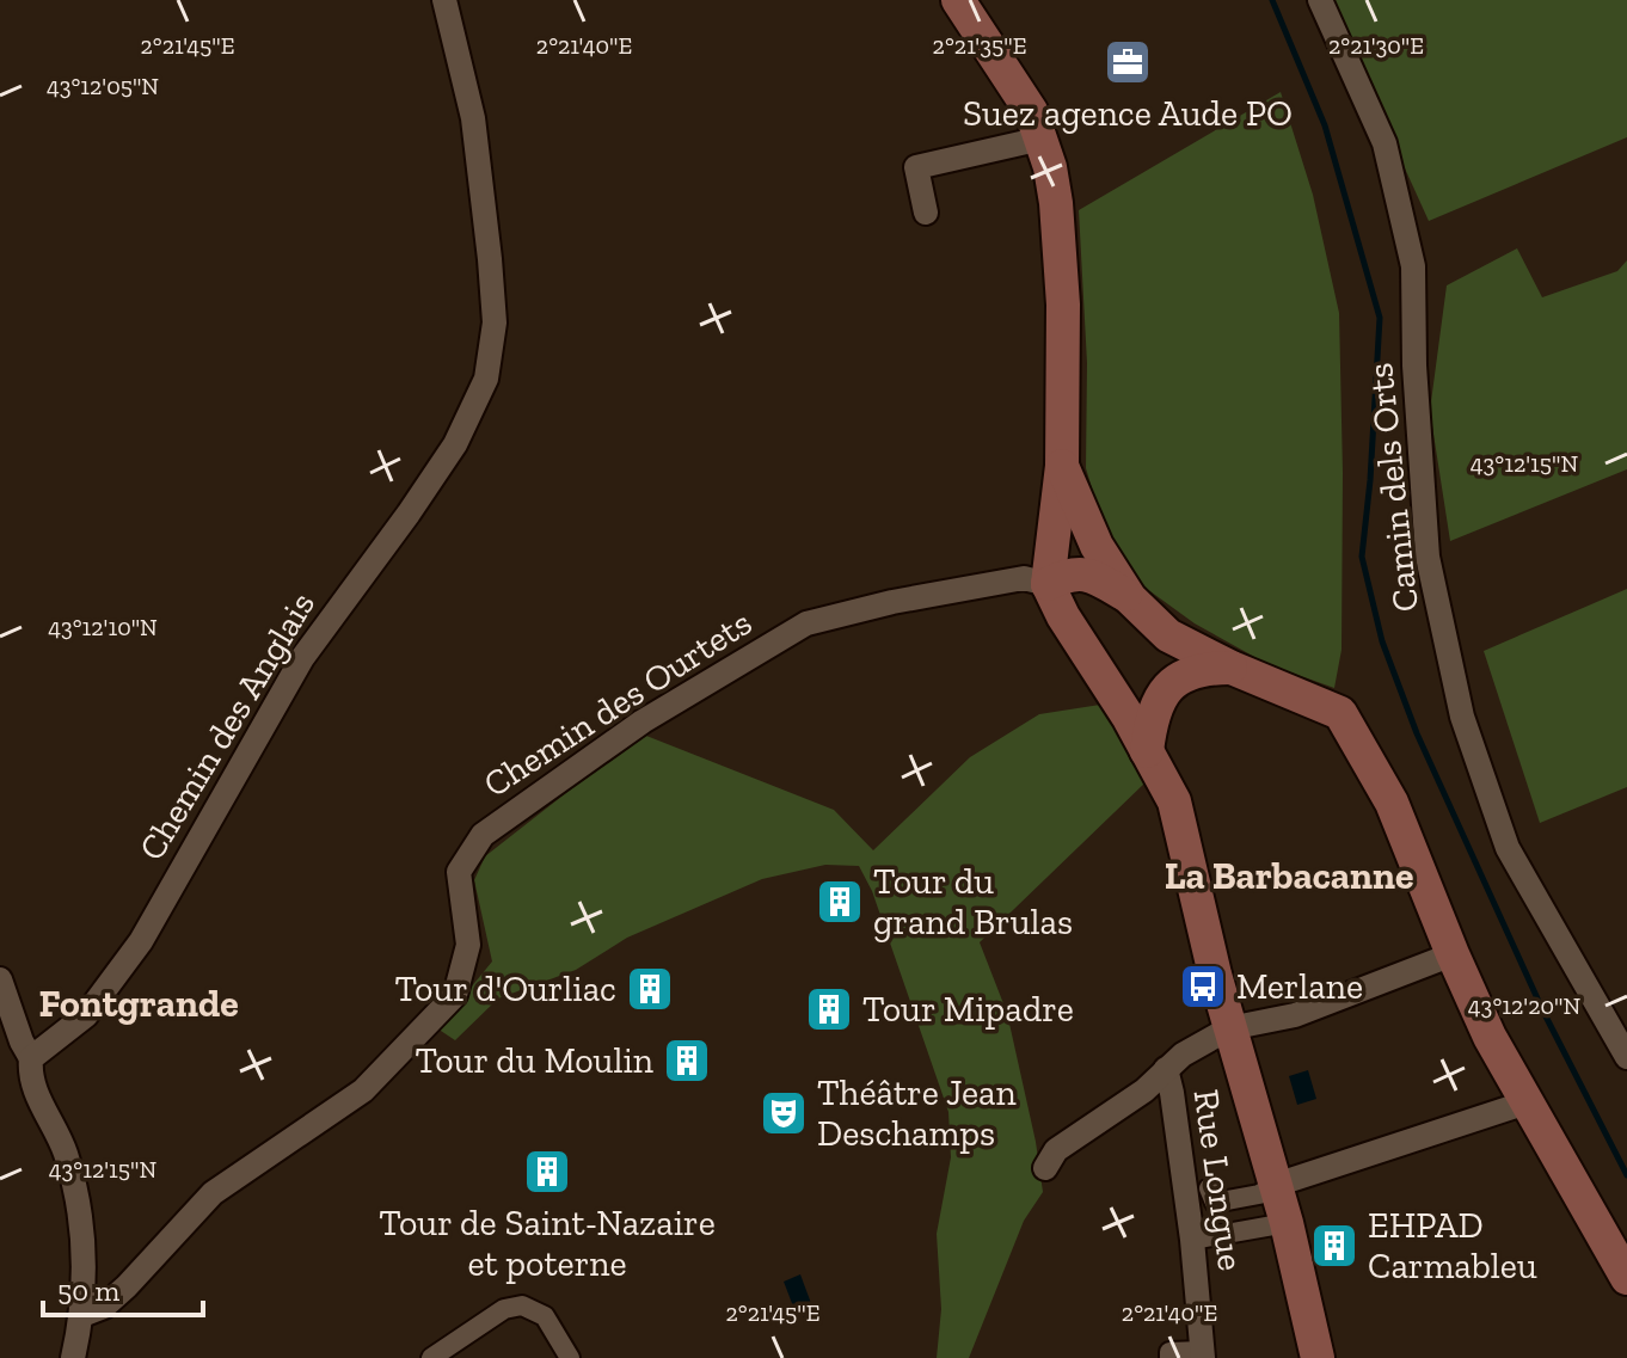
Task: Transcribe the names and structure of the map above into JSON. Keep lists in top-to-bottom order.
{
  "streets": {
    "street": [
      "Camin dels Orts",
      "Chemin des Ourtets",
      "Chemin des Anglais",
      "Rue Longue"
    ]
  },
  "districts": ["La Barbacanne", "Fontgrande"],
  "places": {
    "office": ["Suez agence Aude PO"],
    "building": [
      "Tour du grand Brulas",
      "Tour d'Ourliac",
      "Tour Mipadre",
      "Tour du Moulin",
      "Tour de Saint-Nazaire et poterne",
      "EHPAD Carmableu"
    ],
    "bus stop": ["Merlane"],
    "theatre": ["Théâtre Jean Deschamps"]
  },
  "scale_bar": "50 m",
  "coordinates": [
    "2°21'45\"E",
    "2°21'40\"E",
    "2°21'35\"E",
    "2°21'30\"E",
    "43°12'05\"N",
    "43°12'15\"N",
    "43°12'10\"N",
    "43°12'20\"N"
  ]
}
